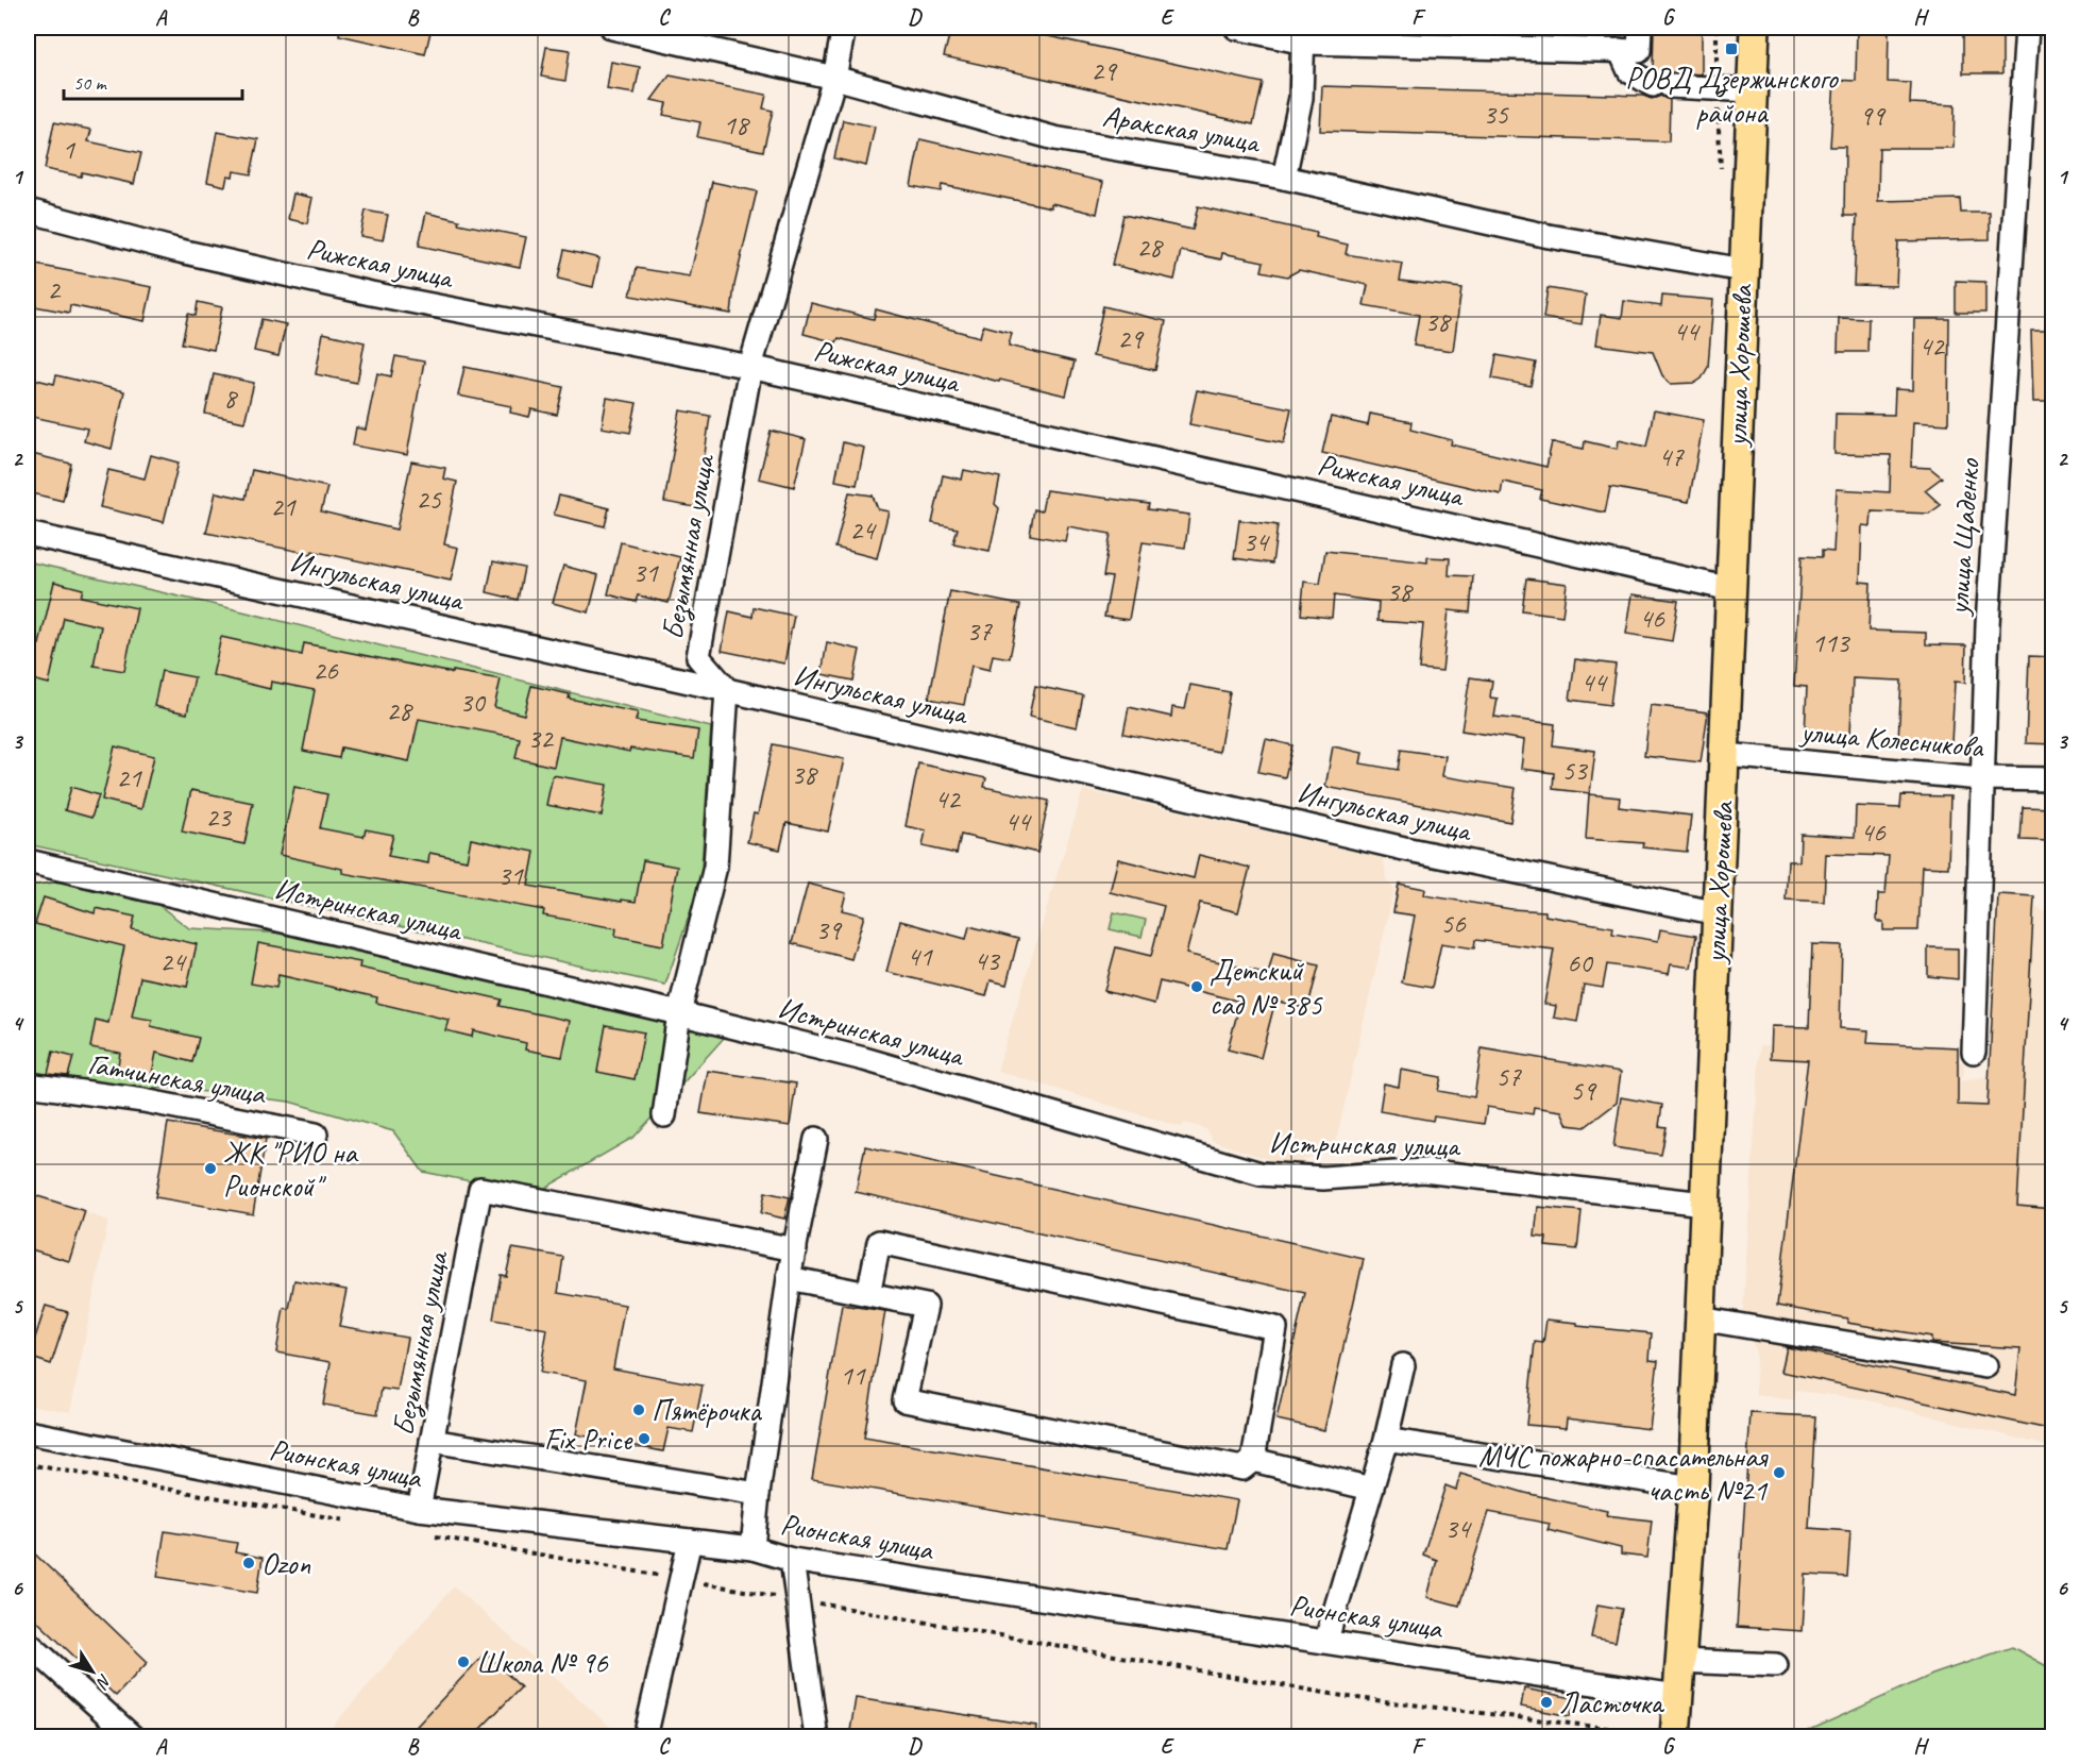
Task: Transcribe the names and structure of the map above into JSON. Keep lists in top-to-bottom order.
{
  "streets": {
    "main road": ["улица Хорошева"],
    "street": [
      "Аракская улица",
      "Рижская улица",
      "улица Щаденко",
      "Безымянная улица",
      "Ингульская улица",
      "улица Колесникова",
      "Истринская улица",
      "Гатчинская улица",
      "Рионская улица"
    ]
  },
  "crossings": [
    ["Аракская улица", "улица Хорошева"],
    ["Аракская улица", "Безымянная улица"],
    ["Рижская улица", "улица Хорошева"],
    ["Рижская улица", "Безымянная улица"],
    ["улица Хорошева", "Ингульская улица"],
    ["улица Хорошева", "улица Колесникова"],
    ["улица Хорошева", "Истринская улица"],
    ["улица Хорошева", "Рионская улица"],
    ["улица Щаденко", "улица Колесникова"],
    ["Безымянная улица", "Ингульская улица"],
    ["Безымянная улица", "Рионская улица"]
  ],
  "places": {
    "transit": ["РОВД Дзержинского района"],
    "other": [
      "Детский сад № 385",
      "ЖК \"РИО на Рионской\"",
      "Пятёрочка",
      "Fix Price",
      "МЧС пожарно-спасательная часть №21",
      "Ozon",
      "Школа № 96",
      "Ласточка"
    ]
  },
  "house_numbers": [
    "29",
    "35",
    "99",
    "18",
    "1",
    "28",
    "2",
    "38",
    "44",
    "29",
    "42",
    "8",
    "47",
    "25",
    "21",
    "24",
    "34",
    "31",
    "38",
    "46",
    "37",
    "113",
    "26",
    "44",
    "30",
    "28",
    "32",
    "53",
    "38",
    "21",
    "42",
    "23",
    "44",
    "46",
    "31",
    "56",
    "39",
    "41",
    "43",
    "24",
    "60",
    "57",
    "59",
    "11",
    "34"
  ],
  "scale_bar": "50 m",
  "north": "bottom right",
  "grid": {
    "columns": [
      "A",
      "B",
      "C",
      "D",
      "E",
      "F",
      "G",
      "H"
    ],
    "rows": [
      "1",
      "2",
      "3",
      "4",
      "5",
      "6"
    ]
  }
}
